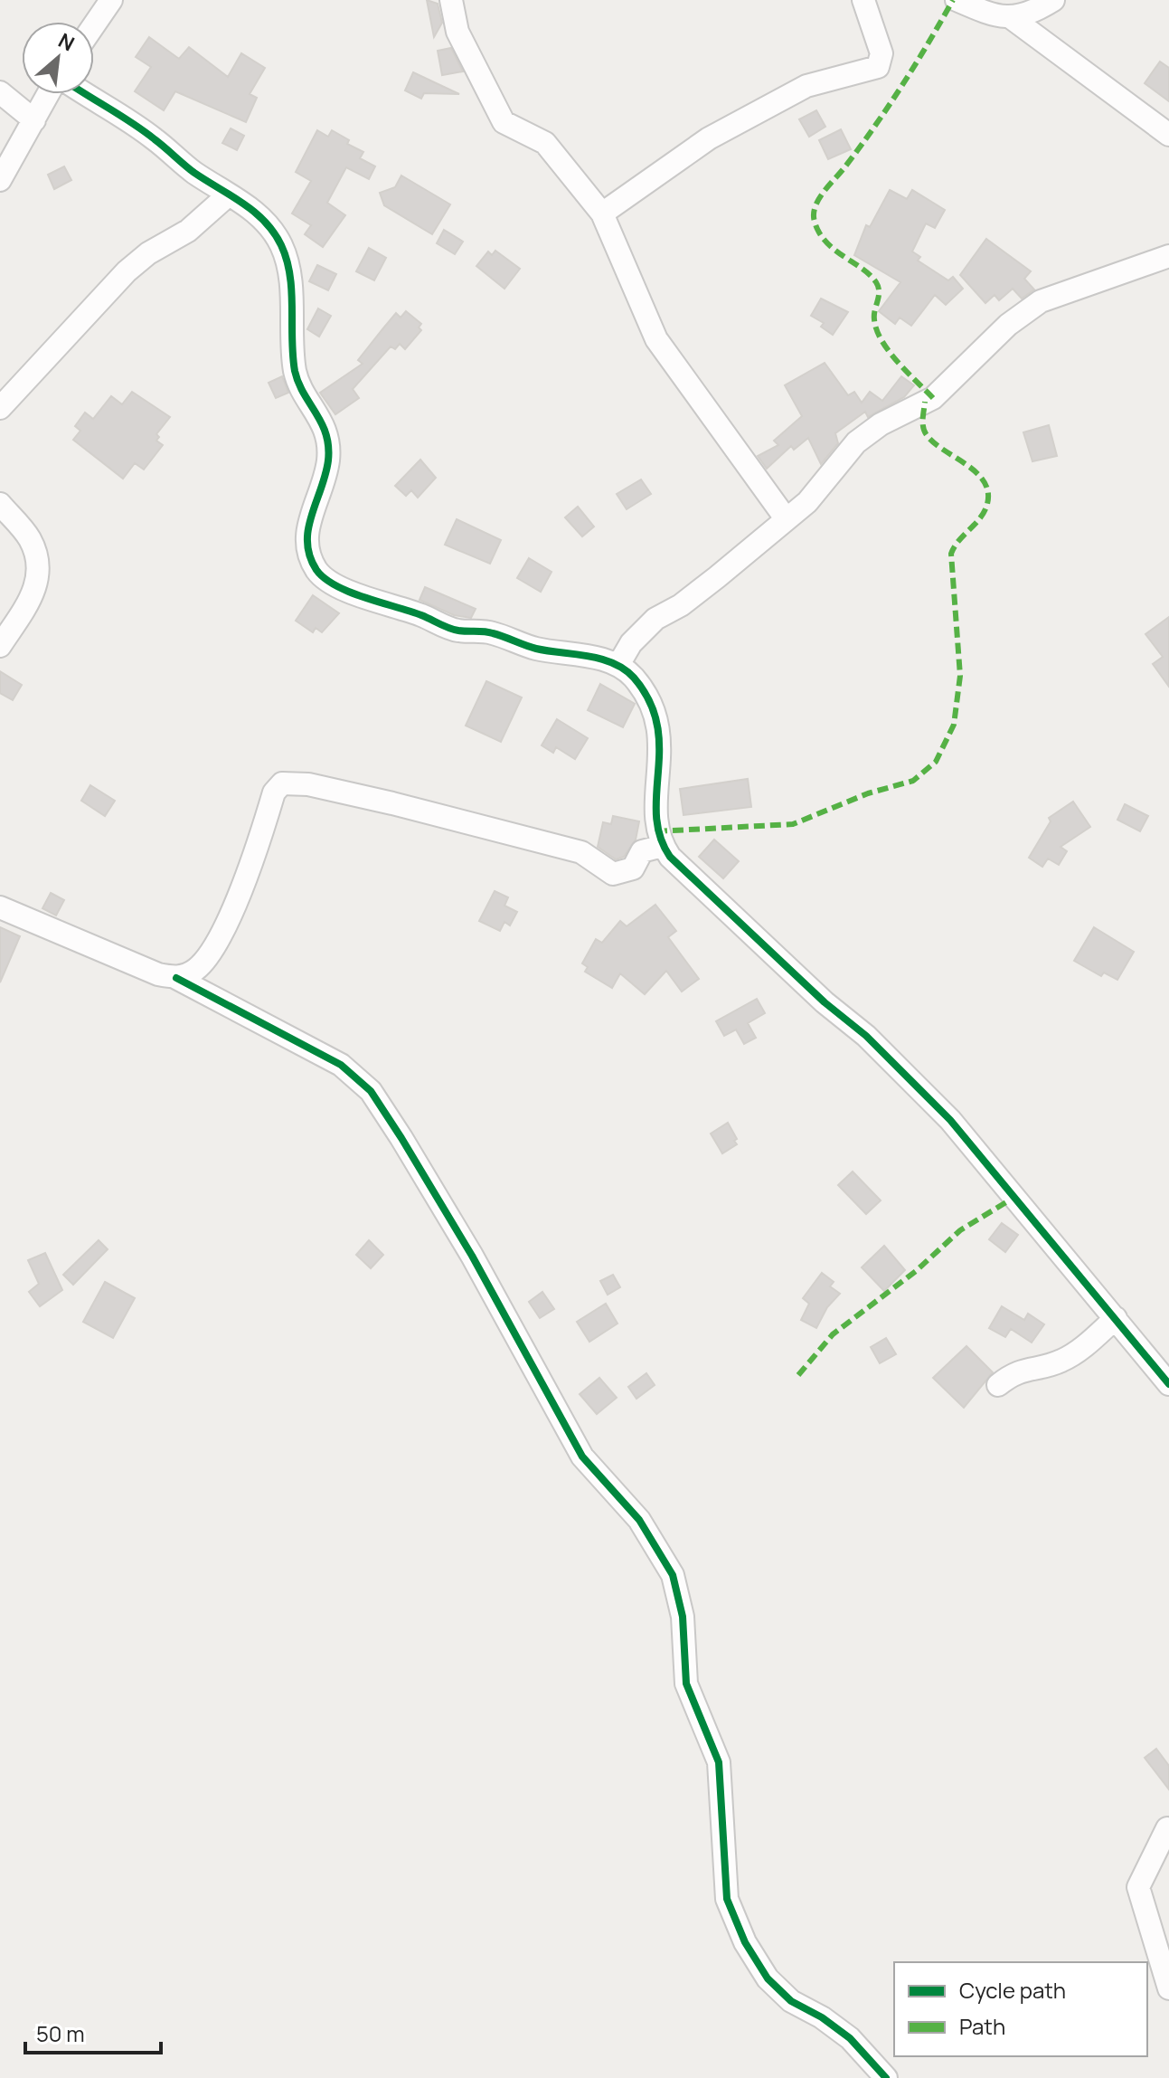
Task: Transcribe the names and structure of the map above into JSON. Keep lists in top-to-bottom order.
{
  "legend": ["Cycle path", "Path"],
  "scale_bar": "50 m",
  "north": "top right"
}
